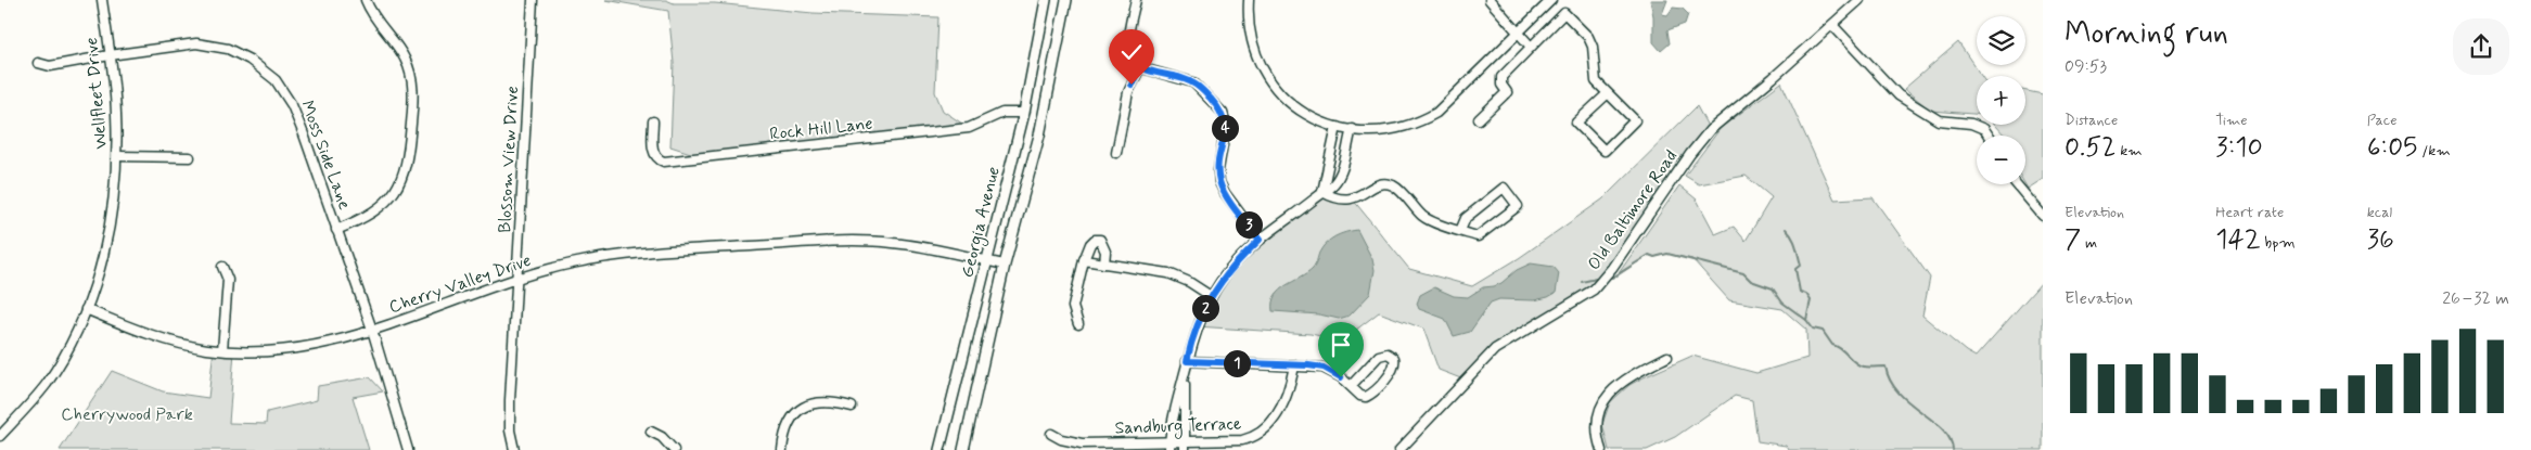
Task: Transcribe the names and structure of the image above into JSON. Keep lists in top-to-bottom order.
{
  "streets": {
    "main road": ["Georgia Avenue"],
    "street": [
      "Wellfleet Drive",
      "Rock Hill Lane",
      "Moss Side Lane",
      "Blossom View Drive",
      "Old Baltimore Road",
      "Cherry Valley Drive",
      "Sandburg Terrace"
    ]
  },
  "crossings": [
    ["Wellfleet Drive", "Moss Side Lane"],
    ["Wellfleet Drive", "Cherry Valley Drive"],
    ["Rock Hill Lane", "Georgia Avenue"],
    ["Moss Side Lane", "Cherry Valley Drive"],
    ["Blossom View Drive", "Cherry Valley Drive"],
    ["Georgia Avenue", "Cherry Valley Drive"]
  ],
  "parks": ["Cherrywood Park"],
  "page": {
    "heading": ["Morning run", "09:53"],
    "map_buttons": ["+", "−"],
    "stats": [
      ["Distance", "0.52 km"],
      ["Time", "3:10"],
      ["Pace", "6:05 /km"],
      ["Elevation", "7 m"],
      ["Heart rate", "142 bpm"],
      ["kcal", "36"]
    ],
    "pins": [
      "4",
      "3",
      "2",
      "1"
    ],
    "chart": ["Elevation", "26–32 m"]
  }
}
